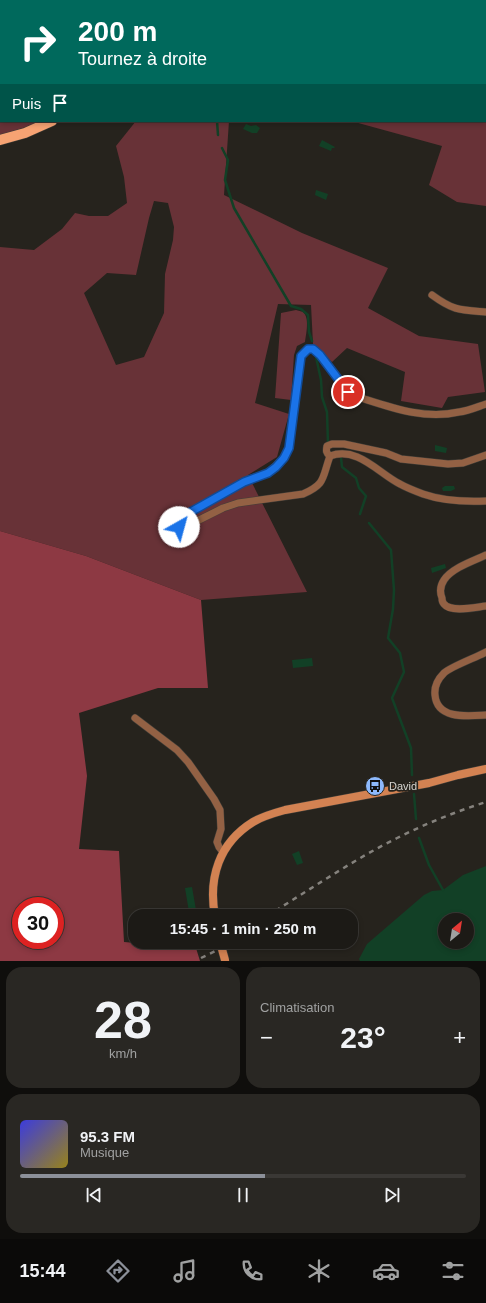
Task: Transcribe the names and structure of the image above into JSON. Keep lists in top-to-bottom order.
{
  "places": {
    "bus stop": ["David"]
  },
  "north": "top right",
  "page": {
    "turn": ["200 m", "Tournez à droite"],
    "then": "Puis",
    "limit": "30",
    "trip": "15:45 · 1 min · 250 m",
    "tile": [
      ["28", "km/h"],
      "Climatisation"
    ],
    "heat": ["−", "23°", "+"],
    "song": ["95.3 FM", "Musique"],
    "tabs": "15:44"
  }
}
